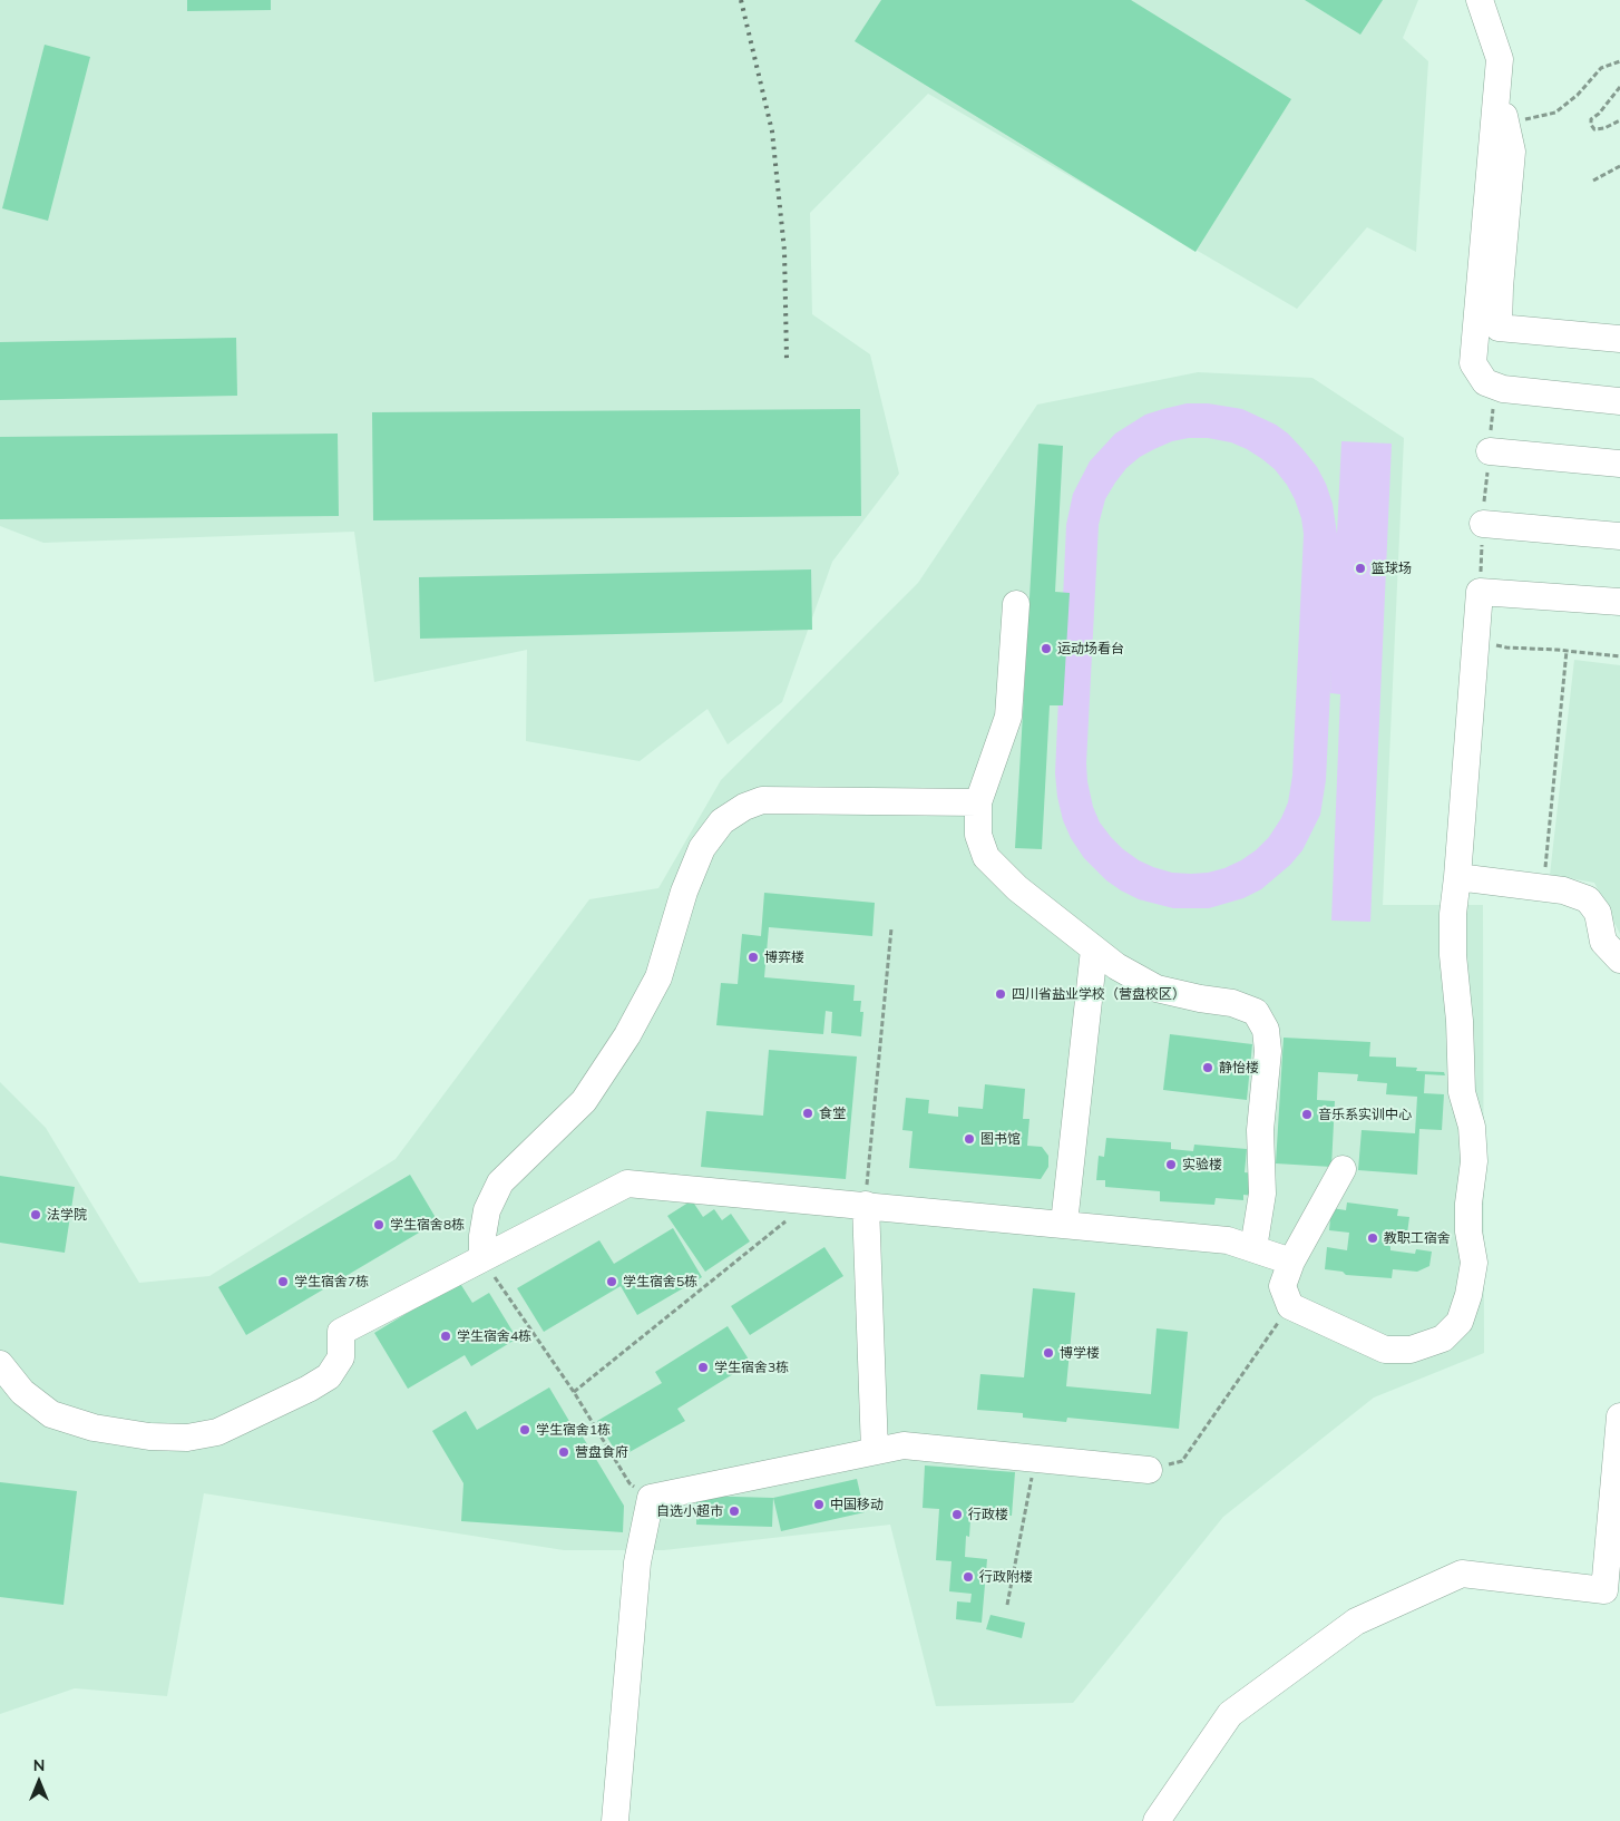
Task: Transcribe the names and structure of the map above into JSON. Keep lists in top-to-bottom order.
{
  "places": [
    "篮球场",
    "运动场看台",
    "博弈楼",
    "四川省盐业学校（营盘校区）",
    "静怡楼",
    "食堂",
    "音乐系实训中心",
    "图书馆",
    "实验楼",
    "法学院",
    "学生宿舍8栋",
    "教职工宿舍",
    "学生宿舍7栋",
    "学生宿舍5栋",
    "学生宿舍4栋",
    "博学楼",
    "学生宿舍3栋",
    "学生宿舍1栋",
    "营盘食府",
    "中国移动",
    "自选小超市",
    "行政楼",
    "行政附楼"
  ],
  "north": "top"
}
